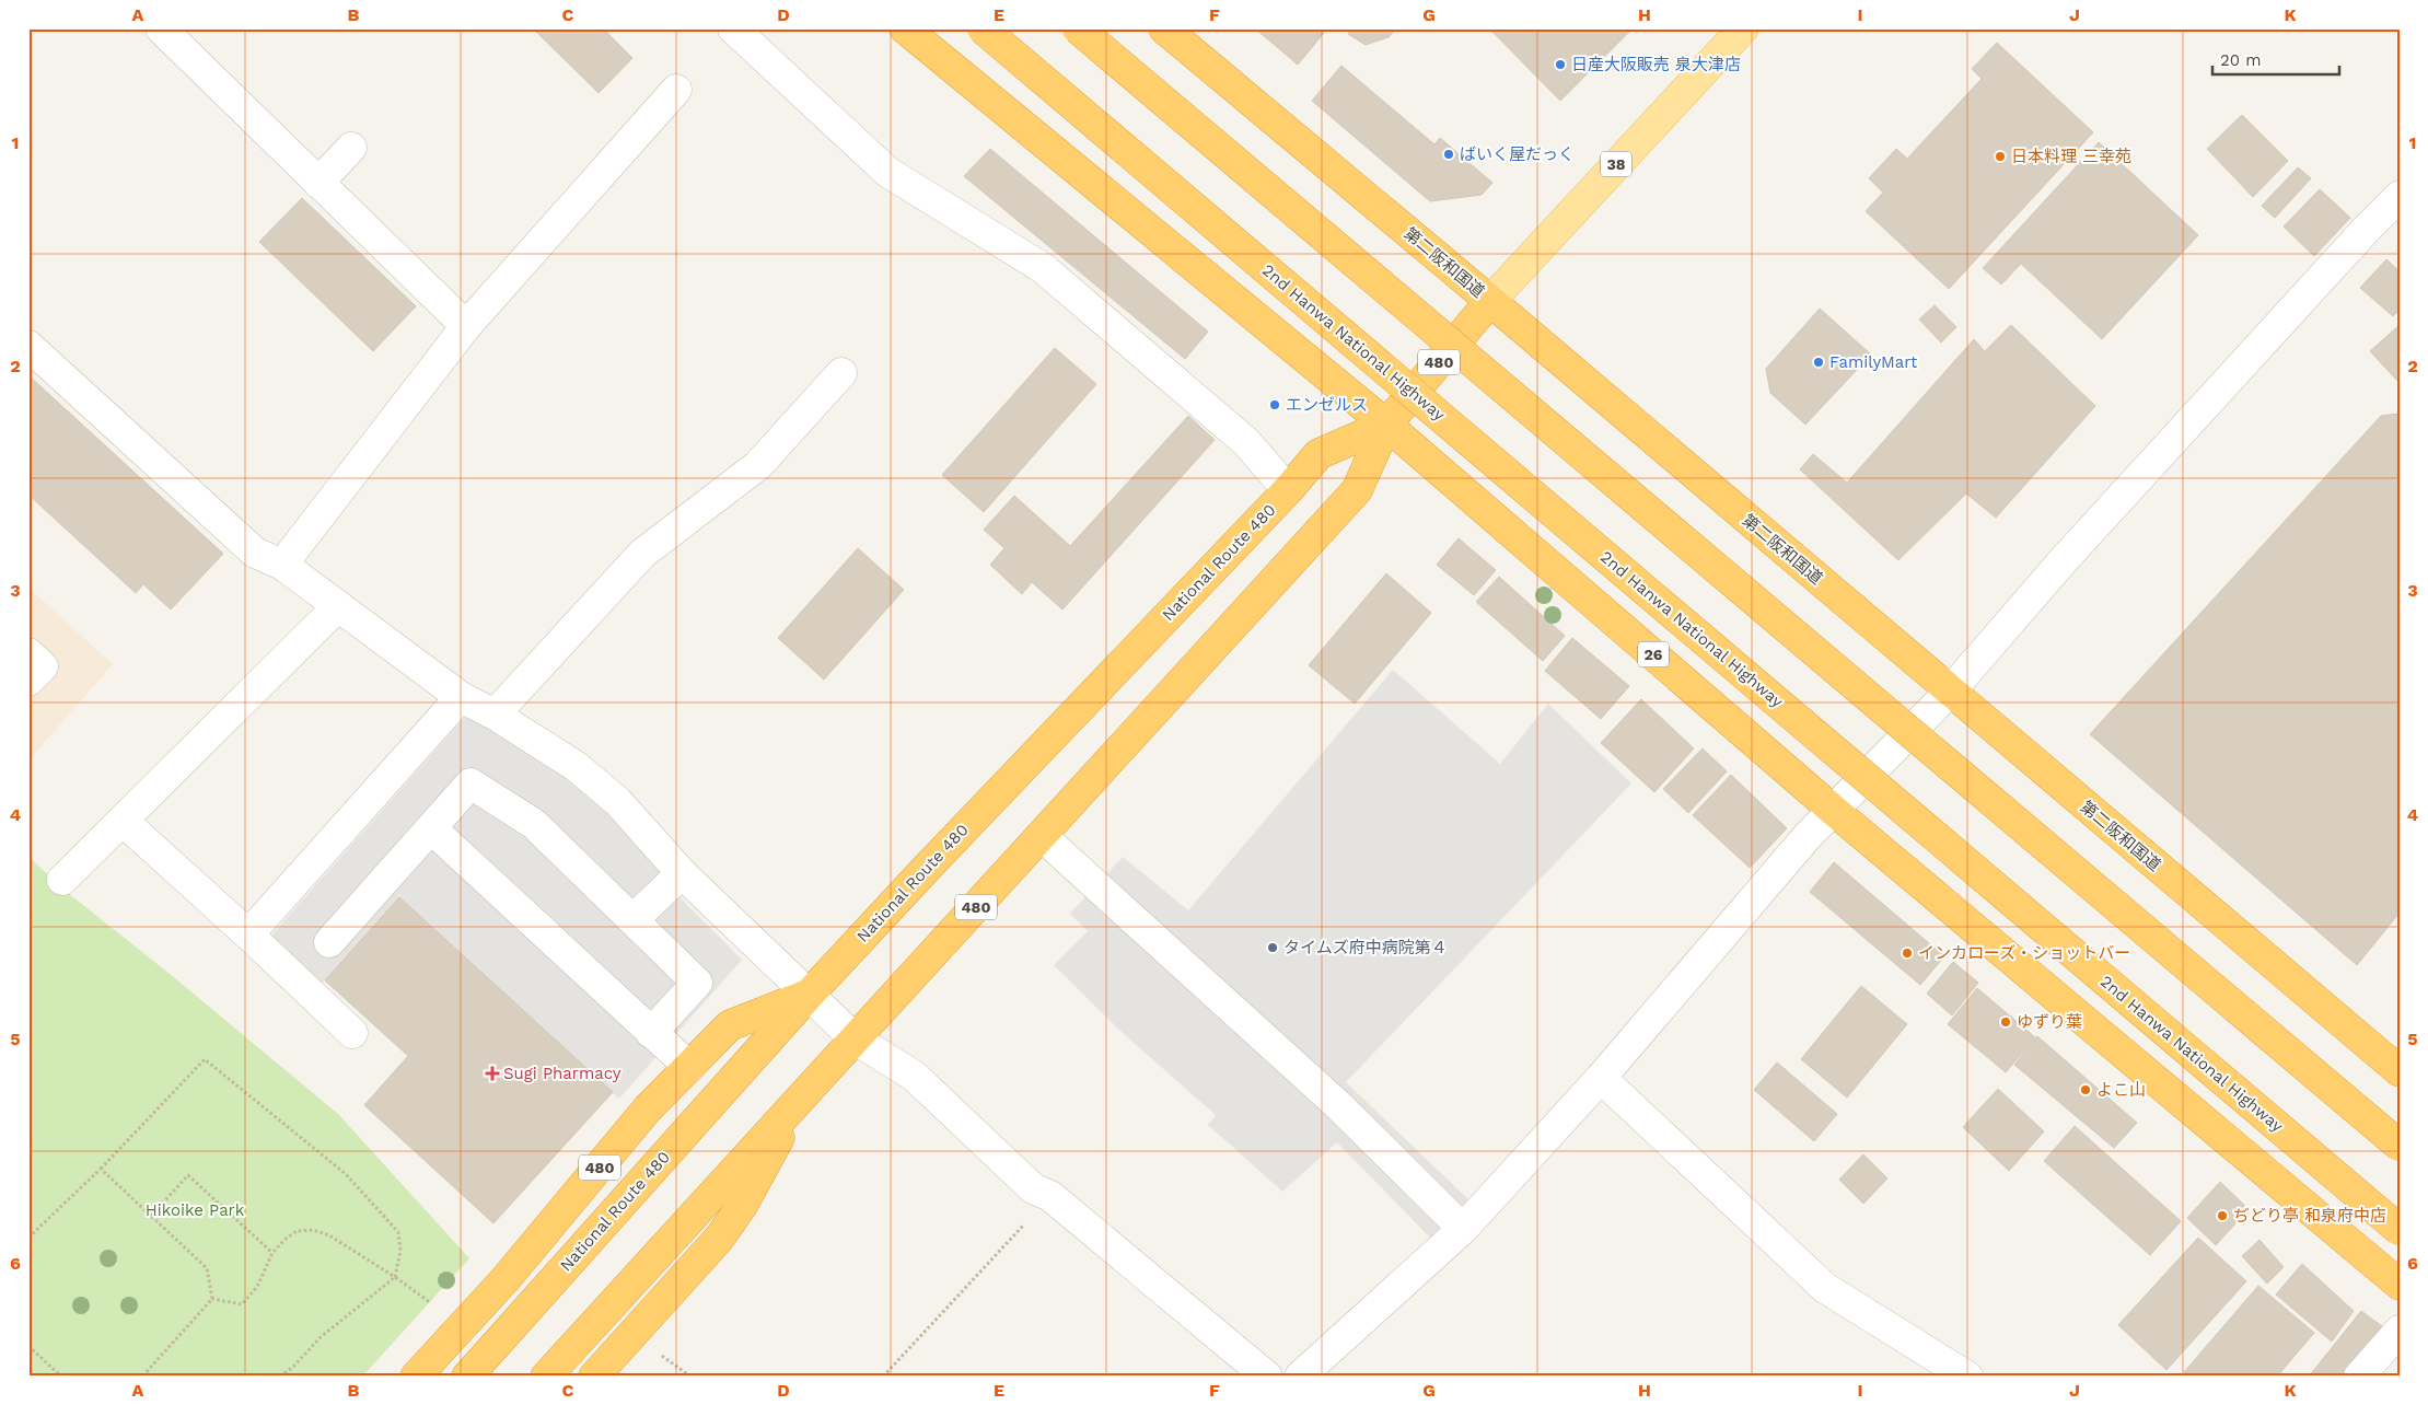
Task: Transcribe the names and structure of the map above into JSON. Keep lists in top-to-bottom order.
{
  "streets": {
    "highway": [
      "第二阪和国道",
      "2nd Hanwa National Highway",
      "480",
      "National Route 480",
      "26"
    ],
    "main road": ["38"]
  },
  "crossings": [
    ["38", "第二阪和国道"],
    ["38", "National Route 480"],
    ["第二阪和国道", "National Route 480"],
    ["480", "National Route 480"],
    ["National Route 480", "26"]
  ],
  "parks": ["Hikoike Park"],
  "places": {
    "other": [
      "日産大阪販売 泉大津店",
      "ばいく屋だっく",
      "日本料理 三幸苑",
      "FamilyMart",
      "エンゼルス",
      "タイムズ府中病院第４",
      "インカローズ・ショットバー",
      "ゆずり葉",
      "よこ山",
      "ぢどり亭 和泉府中店"
    ],
    "health": ["Sugi Pharmacy"]
  },
  "scale_bar": "20 m",
  "grid": {
    "columns": [
      "A",
      "B",
      "C",
      "D",
      "E",
      "F",
      "G",
      "H",
      "I",
      "J",
      "K"
    ],
    "rows": [
      "1",
      "2",
      "3",
      "4",
      "5",
      "6"
    ]
  }
}
